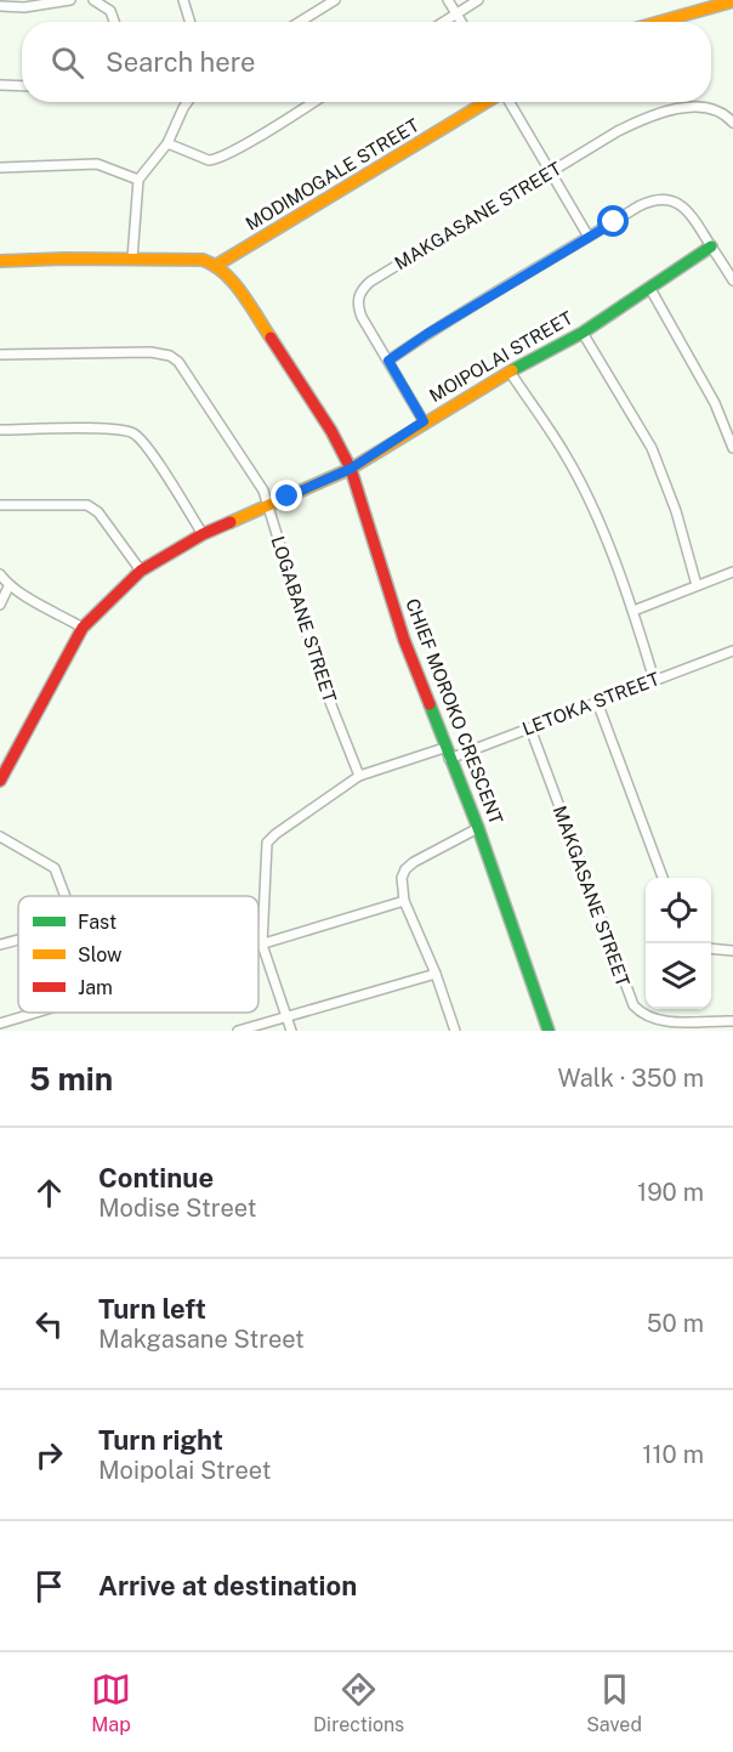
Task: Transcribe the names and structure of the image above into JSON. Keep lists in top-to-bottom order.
{
  "streets": {
    "street": [
      "MODIMOGALE STREET",
      "MAKGASANE STREET",
      "MOIPOLAI STREET",
      "LOGABANE STREET",
      "LETOKA STREET",
      "CHIEF MOROKO CRESCENT"
    ]
  },
  "crossings": [
    ["MODIMOGALE STREET", "CHIEF MOROKO CRESCENT"],
    ["MAKGASANE STREET", "MOIPOLAI STREET"],
    ["MAKGASANE STREET", "LETOKA STREET"],
    ["MOIPOLAI STREET", "LOGABANE STREET"],
    ["MOIPOLAI STREET", "CHIEF MOROKO CRESCENT"],
    ["LOGABANE STREET", "LETOKA STREET"],
    ["LETOKA STREET", "CHIEF MOROKO CRESCENT"]
  ],
  "legend": ["Fast", "Slow", "Jam"],
  "page": {
    "search": "Search here",
    "heading": ["5 min", "Walk · 350 m"],
    "list": [
      ["Continue", "Modise Street", "190 m"],
      ["Turn left", "Makgasane Street", "50 m"],
      ["Turn right", "Moipolai Street", "110 m"],
      "Arrive at destination"
    ],
    "nav": ["Map", "Directions", "Saved"]
  }
}
